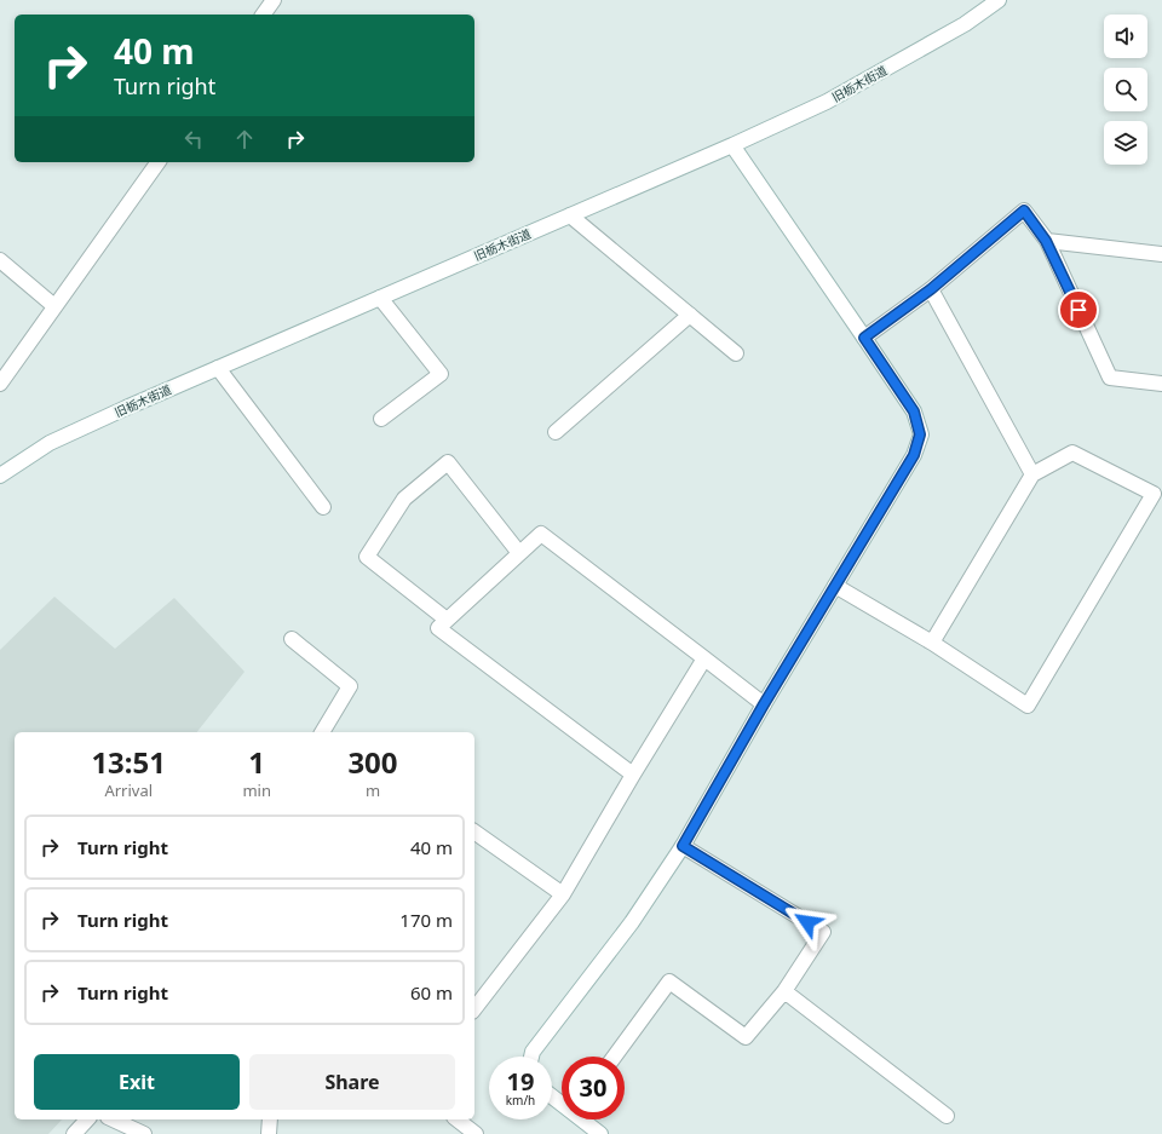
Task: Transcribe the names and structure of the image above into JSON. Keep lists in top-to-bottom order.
{
  "streets": {
    "street": ["旧栃木街道"]
  },
  "page": {
    "turn": ["40 m", "Turn right"],
    "eta": [
      "13:51",
      "Arrival",
      "1",
      "min",
      "300",
      "m"
    ],
    "list": [
      {
        "name": "Turn right",
        "value": "40 m"
      },
      {
        "name": "Turn right",
        "value": "170 m"
      },
      {
        "name": "Turn right",
        "value": "60 m"
      }
    ],
    "buttons": ["Exit", "Share"],
    "speed": "19 km/h",
    "limit": "30"
  }
}
